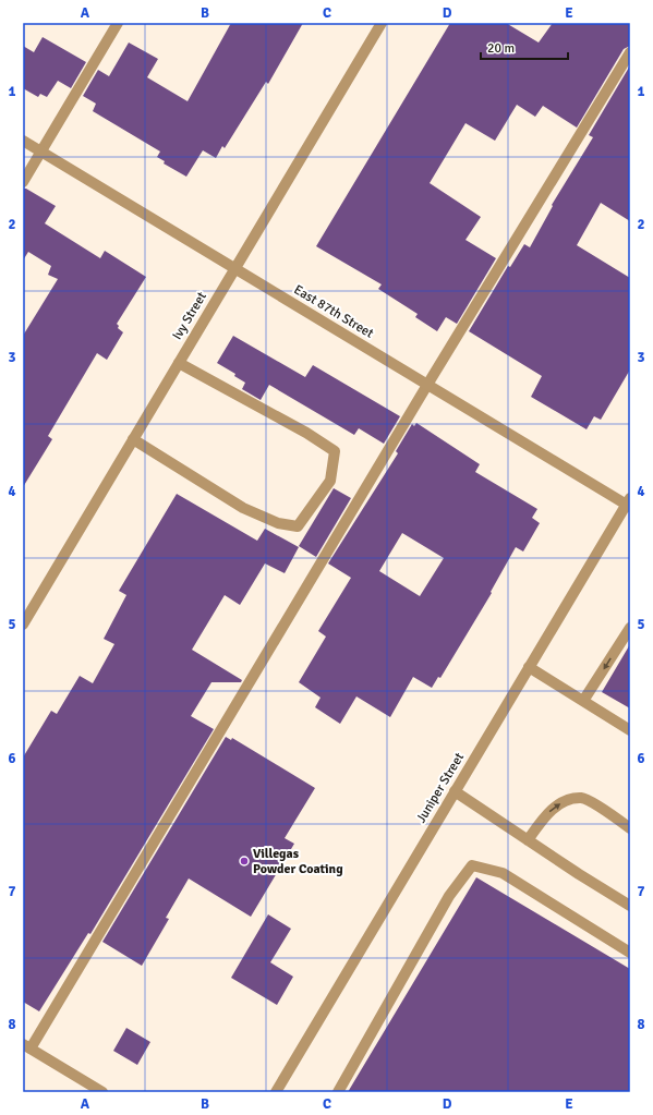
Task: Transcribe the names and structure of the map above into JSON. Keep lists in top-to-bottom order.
{
  "streets": {
    "street": ["East 87th Street", "Ivy Street", "Juniper Street"]
  },
  "crossings": [
    ["East 87th Street", "Ivy Street"],
    ["East 87th Street", "Juniper Street"]
  ],
  "places": ["Villegas Powder Coating"],
  "scale_bar": "20 m",
  "grid": {
    "columns": [
      "A",
      "B",
      "C",
      "D",
      "E"
    ],
    "rows": [
      "1",
      "2",
      "3",
      "4",
      "5",
      "6",
      "7",
      "8"
    ]
  }
}
